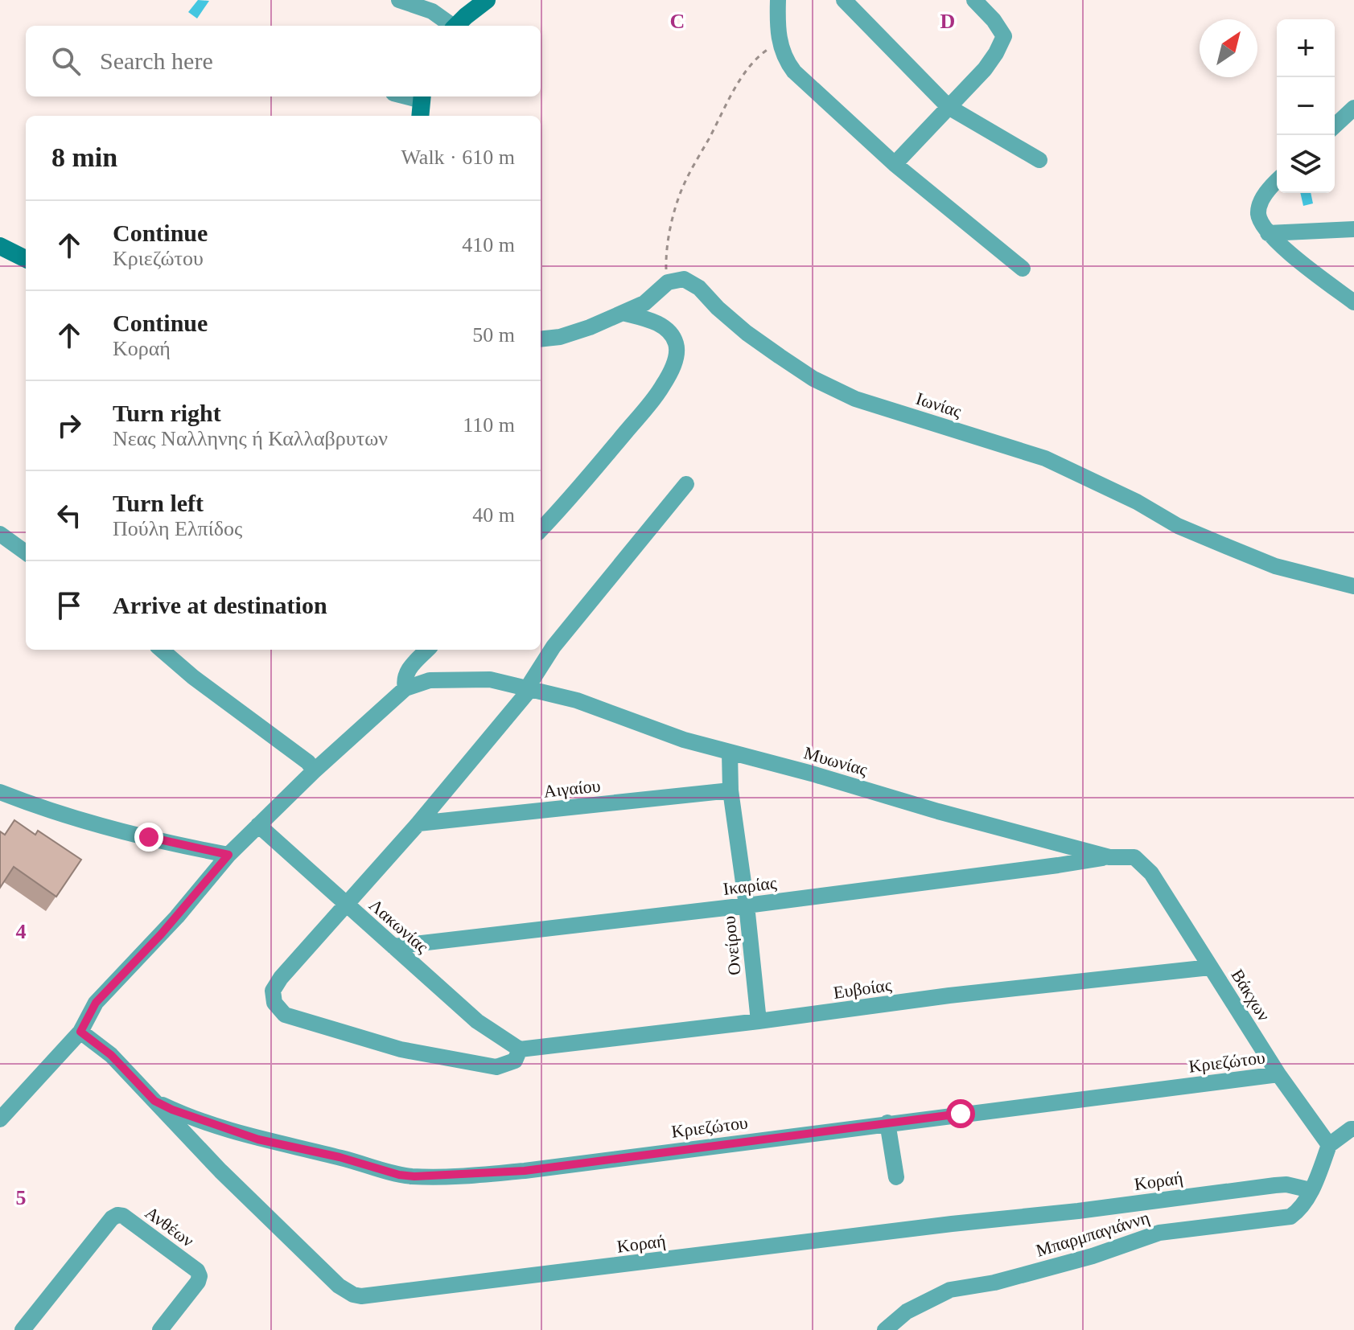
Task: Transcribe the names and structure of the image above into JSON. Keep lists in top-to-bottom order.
{
  "streets": {
    "street": [
      "Ιωνίας",
      "Μυωνίας",
      "Αιγαίου",
      "Ικαρίας",
      "Λακωνίας",
      "Ονείρου",
      "Ευβοίας",
      "Βάκχων",
      "Κριεζώτου",
      "Κοραή",
      "Ανθέων",
      "Μπαρμπαγιάννη"
    ]
  },
  "crossings": [
    ["Μυωνίας", "Ικαρίας"],
    ["Μυωνίας", "Ονείρου"],
    ["Μυωνίας", "Βάκχων"],
    ["Αιγαίου", "Ονείρου"],
    ["Ικαρίας", "Λακωνίας"],
    ["Ικαρίας", "Ονείρου"],
    ["Λακωνίας", "Ευβοίας"],
    ["Ονείρου", "Ευβοίας"],
    ["Ευβοίας", "Βάκχων"],
    ["Βάκχων", "Κριεζώτου"],
    ["Κριεζώτου", "Κοραή"],
    ["Κοραή", "Μπαρμπαγιάννη"]
  ],
  "north": "top right",
  "page": {
    "map_buttons": ["+", "−"],
    "search": "Search here",
    "heading": ["8 min", "Walk · 610 m"],
    "list": [
      ["Continue", "Κριεζώτου", "410 m"],
      ["Continue", "Κοραή", "50 m"],
      ["Turn right", "Νεας Nαλληνης ή Καλλαβρυτων", "110 m"],
      ["Turn left", "Πούλη Ελπίδος", "40 m"],
      "Arrive at destination"
    ]
  },
  "grid": {
    "columns": ["C", "D"],
    "rows": ["4", "5"]
  }
}
